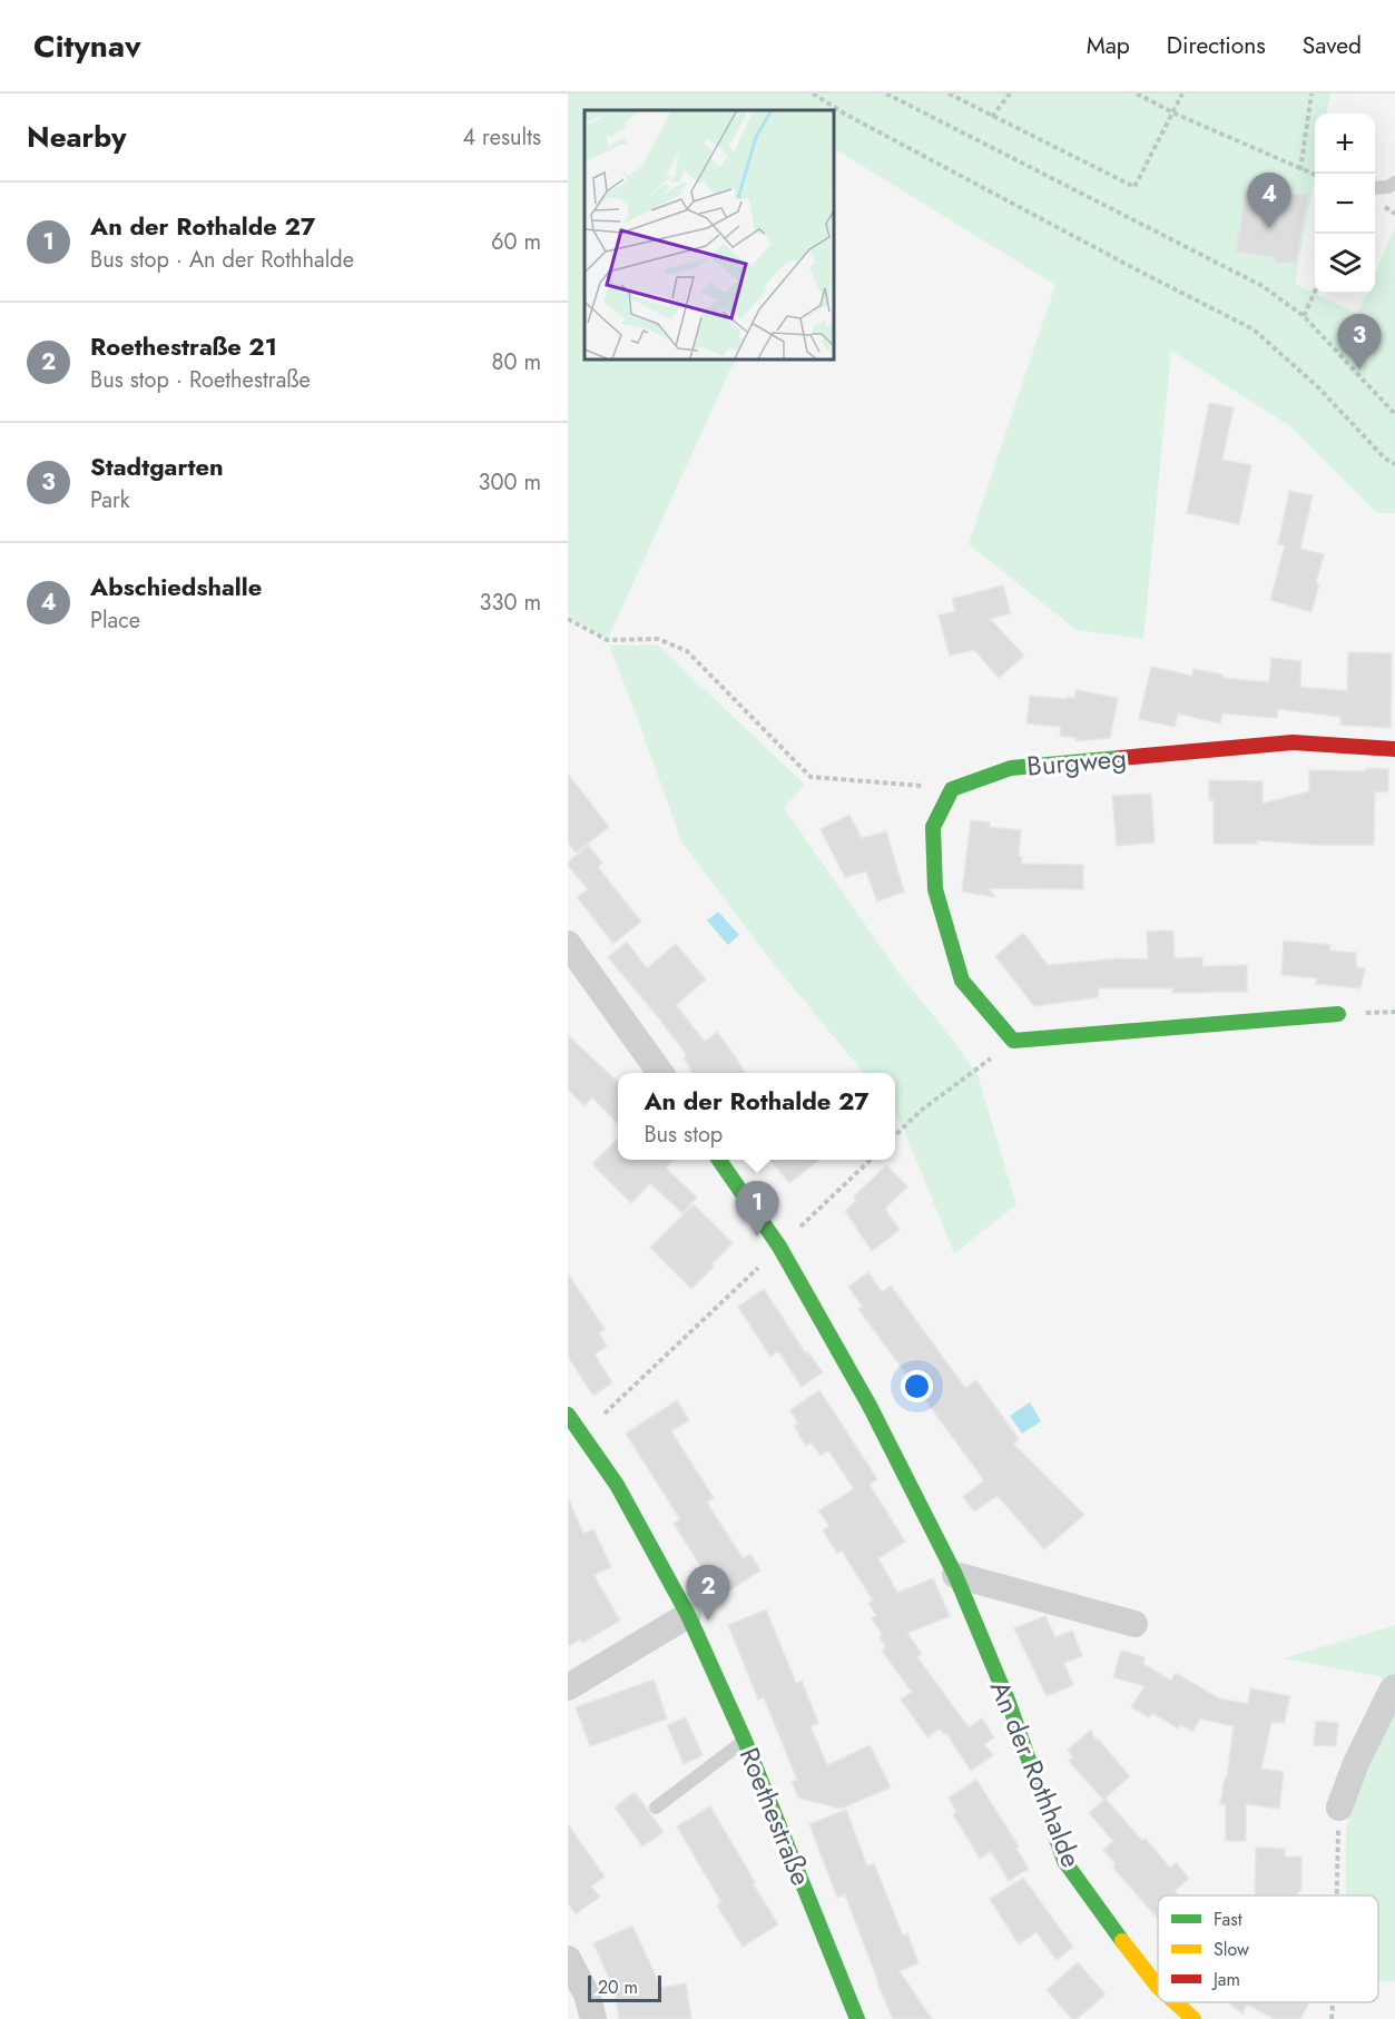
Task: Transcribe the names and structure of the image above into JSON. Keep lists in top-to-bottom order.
{
  "streets": {
    "street": ["Burgweg", "An der Rothhalde", "Roethestraße"]
  },
  "legend": ["Fast", "Slow", "Jam"],
  "scale_bar": "20 m",
  "page": {
    "header": "Citynav",
    "nav": ["Map", "Directions", "Saved"],
    "heading": ["Nearby", "4 results"],
    "map_buttons": ["+", "−"],
    "pins": [
      "4",
      "3",
      "1",
      "2"
    ],
    "list": [
      {
        "mark": "1",
        "name": "An der Rothalde 27",
        "note": "Bus stop · An der Rothhalde",
        "value": "60 m"
      },
      {
        "mark": "2",
        "name": "Roethestraße 21",
        "note": "Bus stop · Roethestraße",
        "value": "80 m"
      },
      {
        "mark": "3",
        "name": "Stadtgarten",
        "note": "Park",
        "value": "300 m"
      },
      {
        "mark": "4",
        "name": "Abschiedshalle",
        "note": "Place",
        "value": "330 m"
      }
    ],
    "popup": ["An der Rothalde 27", "Bus stop"],
    "scale": "20 m"
  }
}
